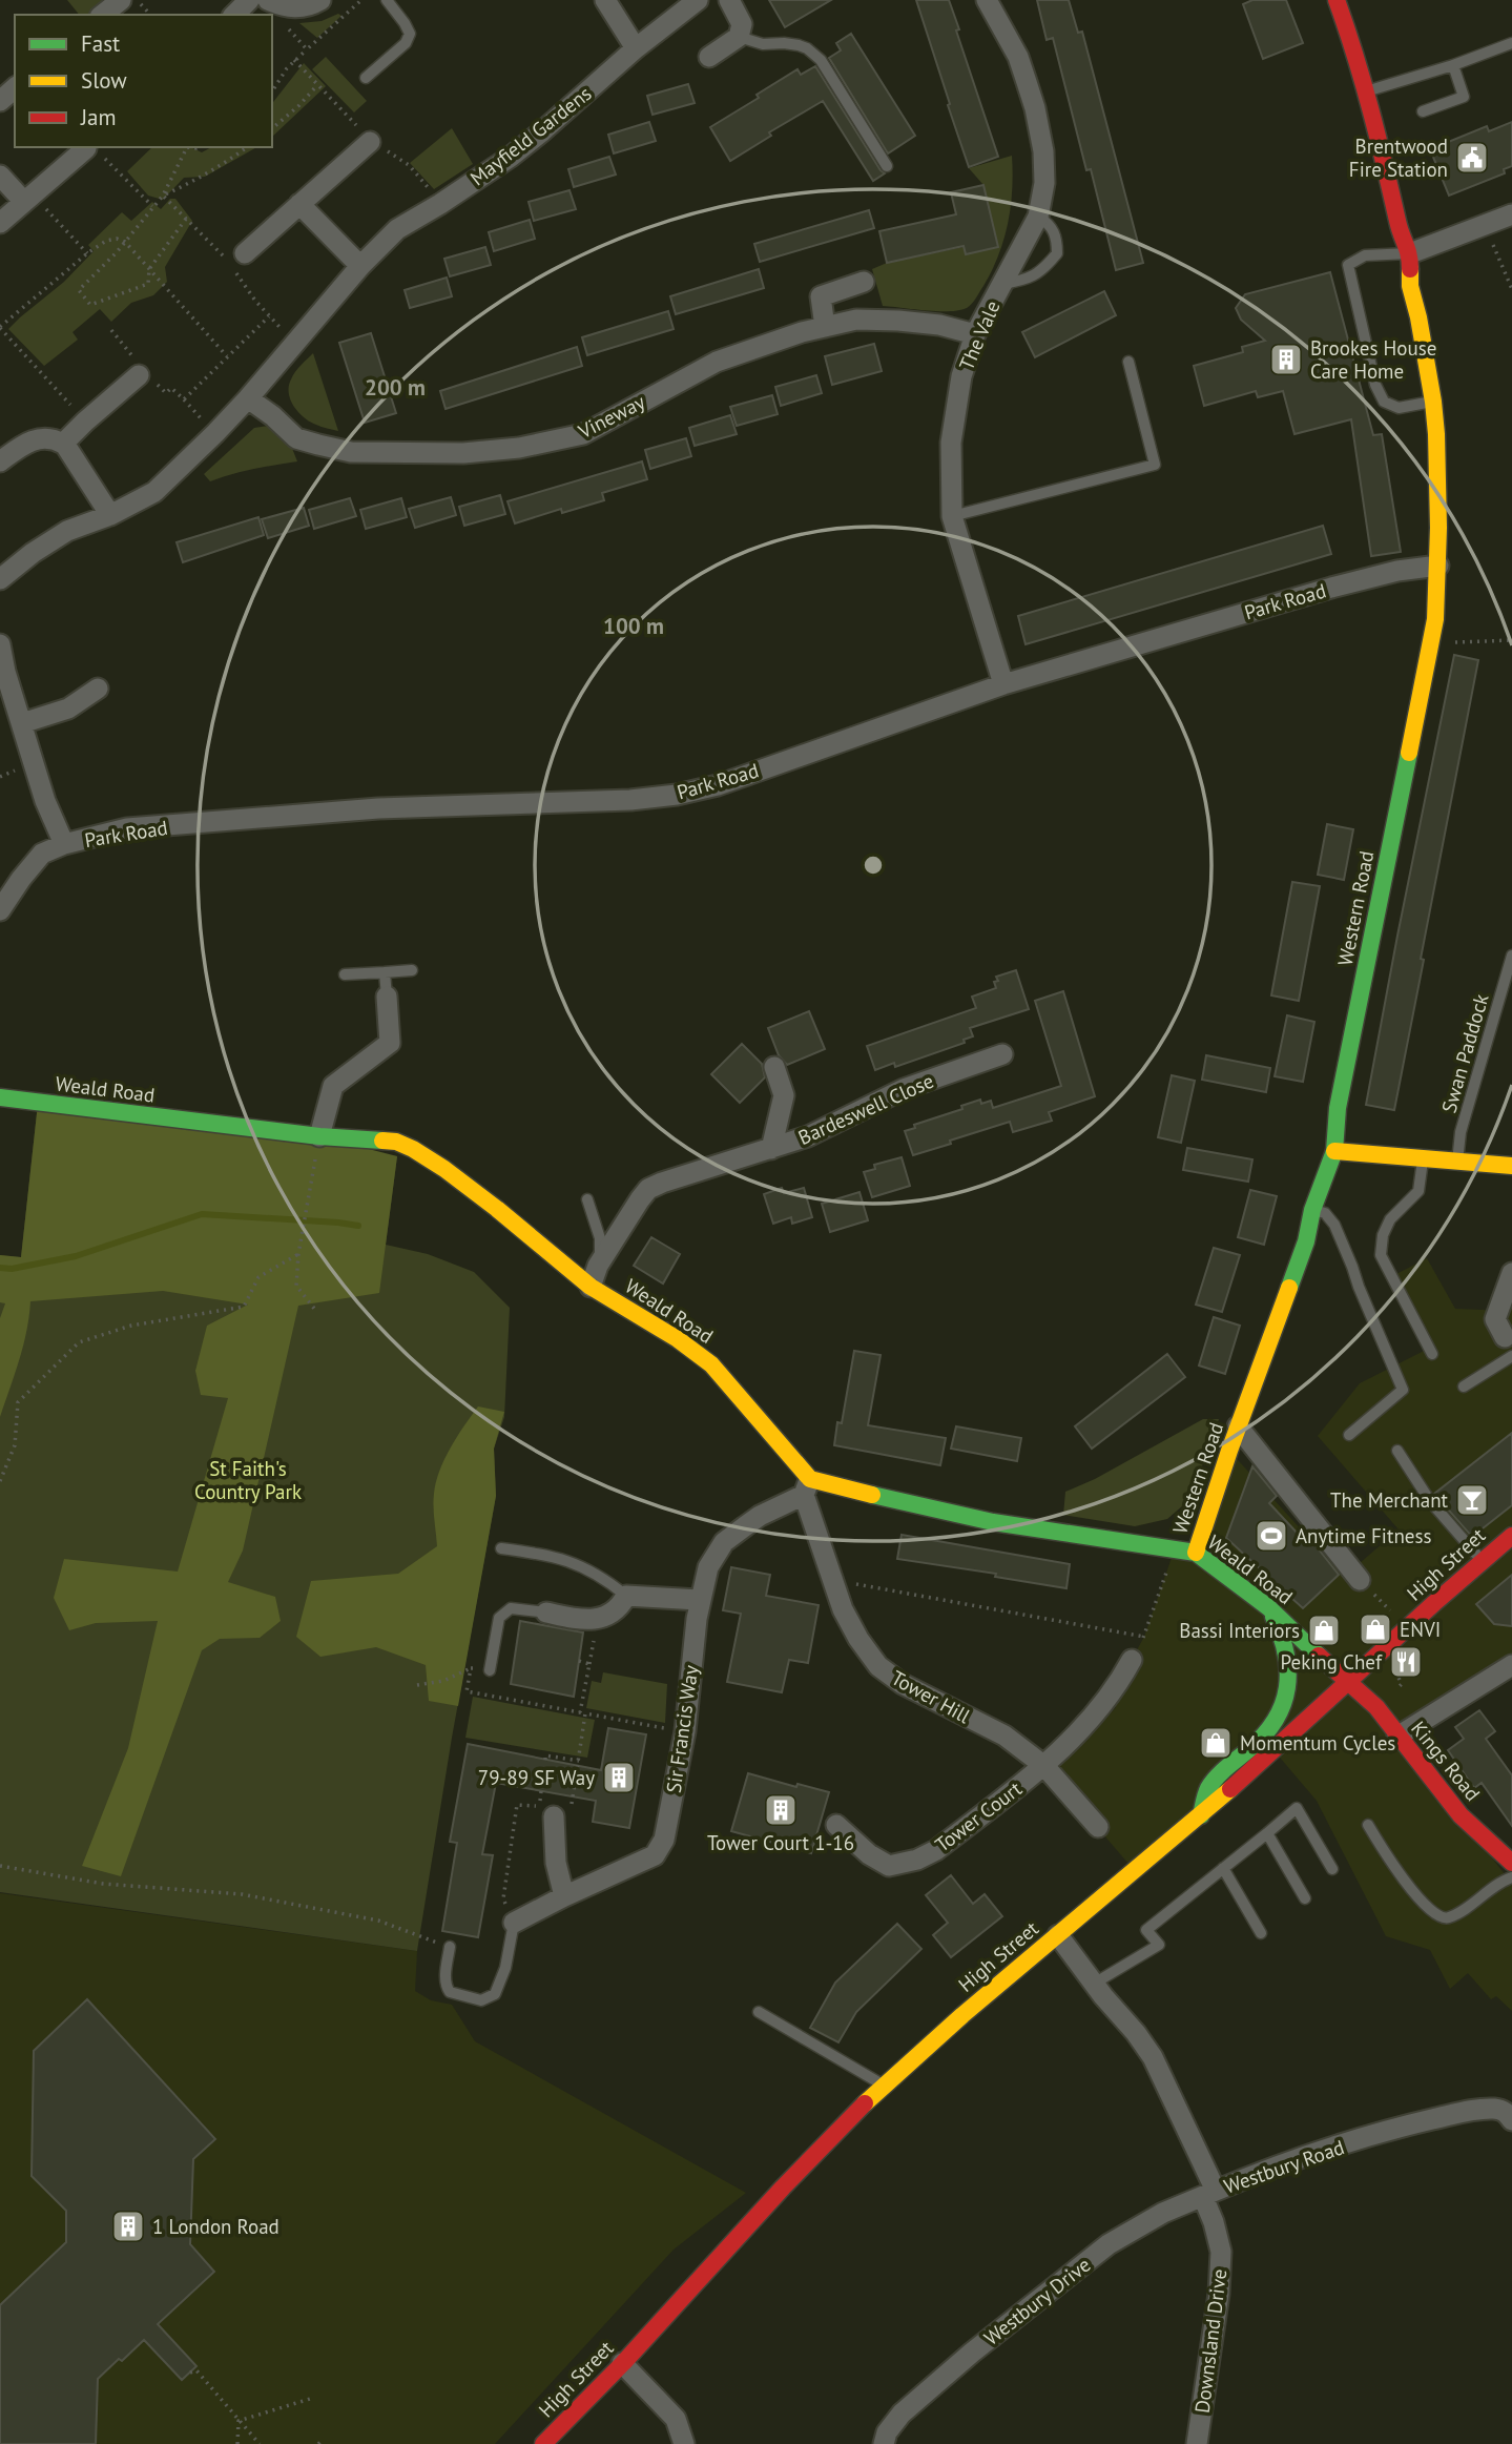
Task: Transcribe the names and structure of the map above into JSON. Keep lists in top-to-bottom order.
{
  "streets": {
    "street": [
      "Mayfield Gardens",
      "The Vale",
      "Vineway",
      "Park Road",
      "Western Road",
      "Weald Road",
      "Bardeswell Close",
      "High Street",
      "Tower Hill",
      "Sir Francis Way",
      "Kings Road",
      "Tower Court",
      "Westbury Road",
      "Westbury Drive",
      "Downsland Drive"
    ],
    "lane": ["Swan Paddock"]
  },
  "crossings": [
    ["Mayfield Gardens", "Vineway"],
    ["The Vale", "Vineway"],
    ["The Vale", "Park Road"],
    ["Park Road", "Western Road"],
    ["Western Road", "Weald Road"],
    ["Weald Road", "Bardeswell Close"],
    ["Weald Road", "High Street"],
    ["Weald Road", "Tower Hill"],
    ["Weald Road", "Sir Francis Way"],
    ["Weald Road", "Kings Road"],
    ["High Street", "Kings Road"],
    ["High Street", "Westbury Road"],
    ["Tower Hill", "Sir Francis Way"],
    ["Tower Hill", "Tower Court"],
    ["Westbury Road", "Westbury Drive"],
    ["Westbury Road", "Downsland Drive"],
    ["Westbury Drive", "Downsland Drive"]
  ],
  "parks": ["St Faith's Country Park"],
  "places": {
    "public building": ["Brentwood Fire Station"],
    "building": [
      "Brookes House Care Home",
      "79-89 SF Way",
      "Tower Court 1-16",
      "1 London Road"
    ],
    "bar": ["The Merchant"],
    "sports": ["Anytime Fitness"],
    "shop": ["ENVI", "Bassi Interiors", "Momentum Cycles"],
    "restaurant": ["Peking Chef"]
  },
  "legend": ["Fast", "Slow", "Jam"],
  "rings": ["200 m", "100 m"]
}
